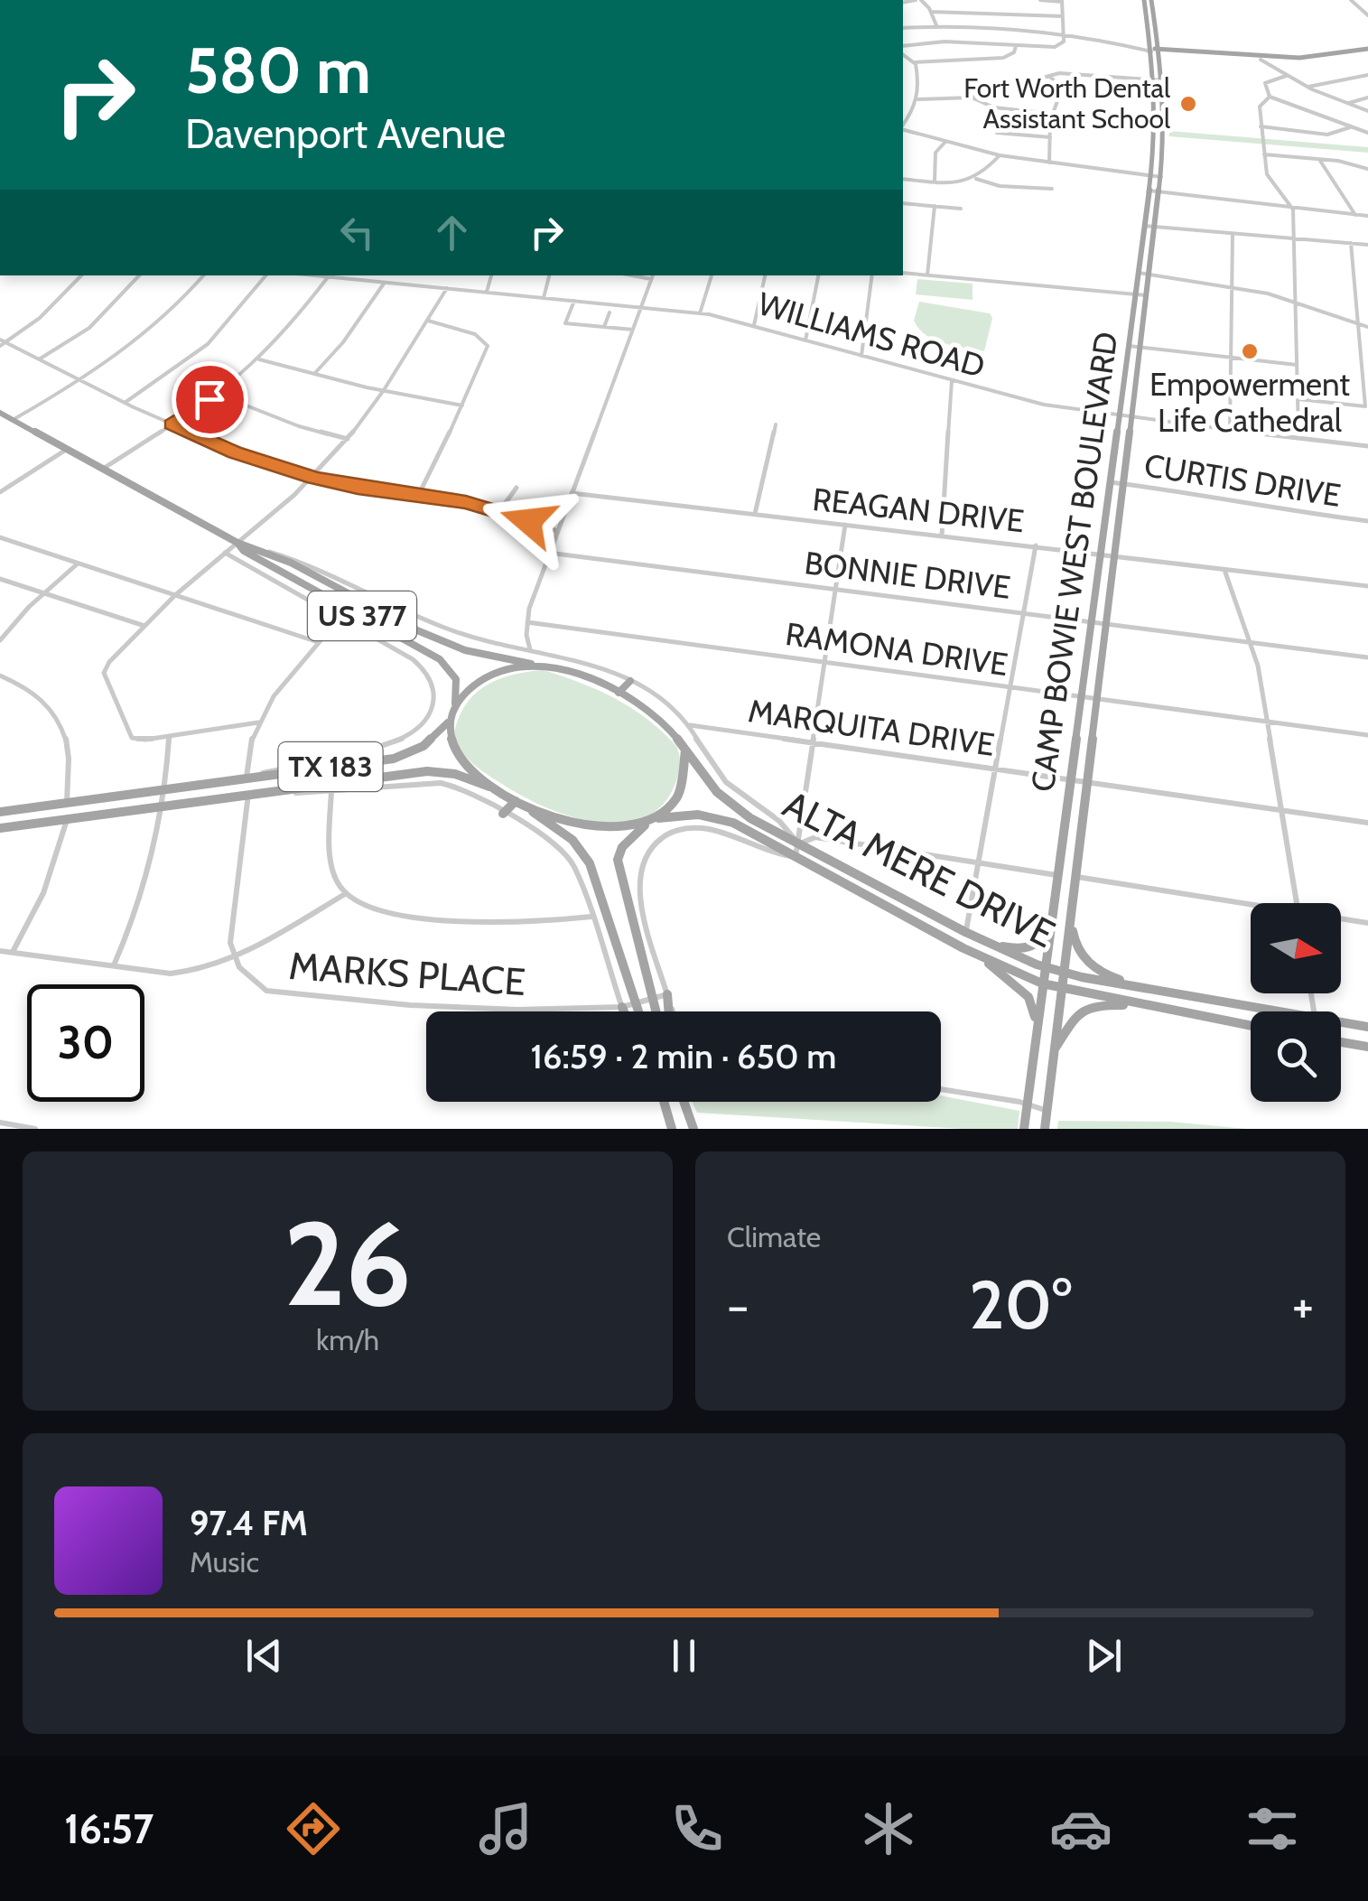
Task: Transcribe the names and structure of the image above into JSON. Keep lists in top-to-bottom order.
{
  "streets": {
    "main road": [
      "CAMP BOWIE WEST BOULEVARD",
      "US 377",
      "TX 183",
      "ALTA MERE DRIVE"
    ],
    "street": [
      "WILLIAMS ROAD",
      "CURTIS DRIVE",
      "REAGAN DRIVE",
      "BONNIE DRIVE",
      "RAMONA DRIVE",
      "MARQUITA DRIVE",
      "MARKS PLACE"
    ]
  },
  "crossings": [
    ["WILLIAMS ROAD", "CAMP BOWIE WEST BOULEVARD"],
    ["CURTIS DRIVE", "CAMP BOWIE WEST BOULEVARD"],
    ["REAGAN DRIVE", "CAMP BOWIE WEST BOULEVARD"],
    ["CAMP BOWIE WEST BOULEVARD", "BONNIE DRIVE"],
    ["CAMP BOWIE WEST BOULEVARD", "RAMONA DRIVE"],
    ["CAMP BOWIE WEST BOULEVARD", "MARQUITA DRIVE"],
    ["CAMP BOWIE WEST BOULEVARD", "ALTA MERE DRIVE"],
    ["US 377", "TX 183"],
    ["US 377", "ALTA MERE DRIVE"],
    ["TX 183", "ALTA MERE DRIVE"]
  ],
  "places": ["Fort Worth Dental Assistant School", "Empowerment Life Cathedral"],
  "north": "right",
  "page": {
    "turn": ["580 m", "Davenport Avenue"],
    "limit": "30",
    "trip": "16:59 · 2 min · 650 m",
    "tile": [
      ["26", "km/h"],
      "Climate"
    ],
    "heat": ["−", "20°", "+"],
    "song": ["97.4 FM", "Music"],
    "tabs": "16:57"
  }
}
